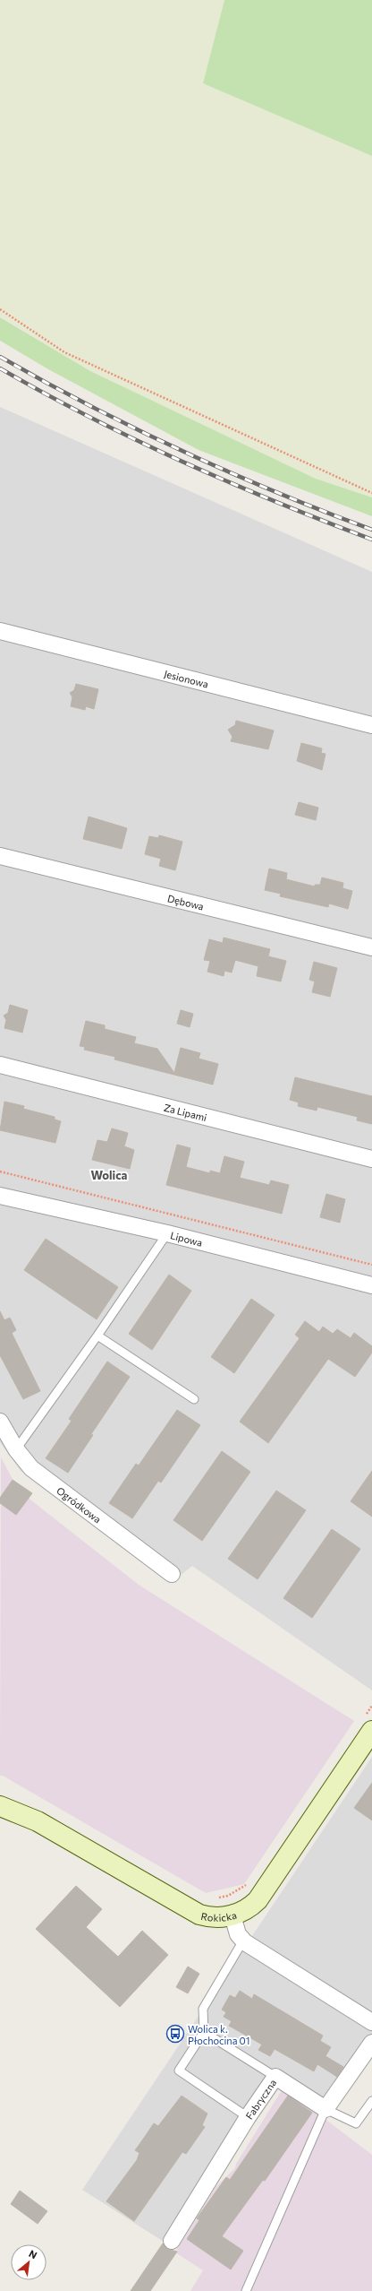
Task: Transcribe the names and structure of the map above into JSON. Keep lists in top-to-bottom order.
{
  "streets": {
    "main road": ["Rokicka"],
    "street": [
      "Jesionowa",
      "Dębowa",
      "Za Lipami",
      "Lipowa",
      "Ogródkowa",
      "Fabryczna"
    ]
  },
  "districts": ["Wolica"],
  "places": {
    "bus stop": ["Wolica k. Płochocina 01"]
  },
  "north": "top right"
}
